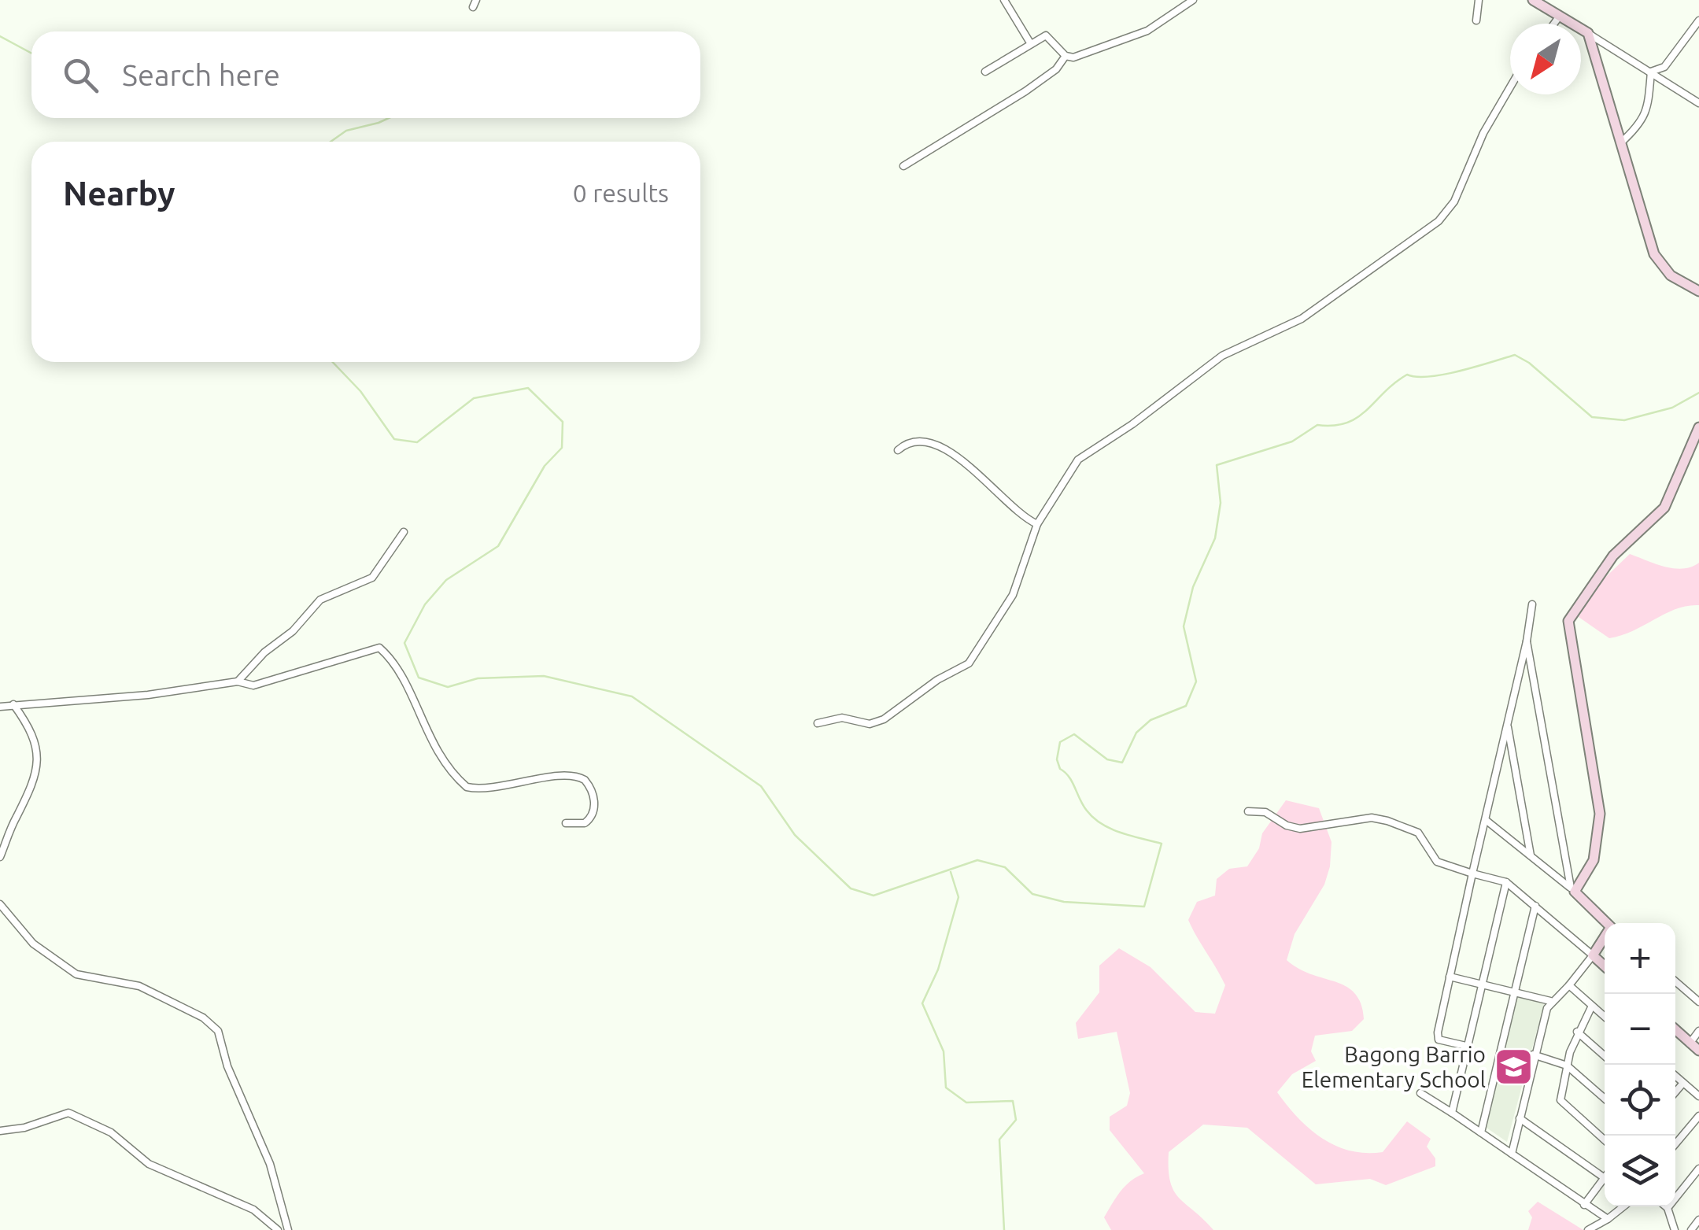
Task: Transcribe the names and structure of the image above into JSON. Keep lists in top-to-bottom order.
{
  "places": {
    "school or university": ["Bagong Barrio Elementary School"]
  },
  "north": "bottom left",
  "page": {
    "search": "Search here",
    "heading": ["Nearby", "0 results"],
    "map_buttons": ["+", "−"]
  }
}
